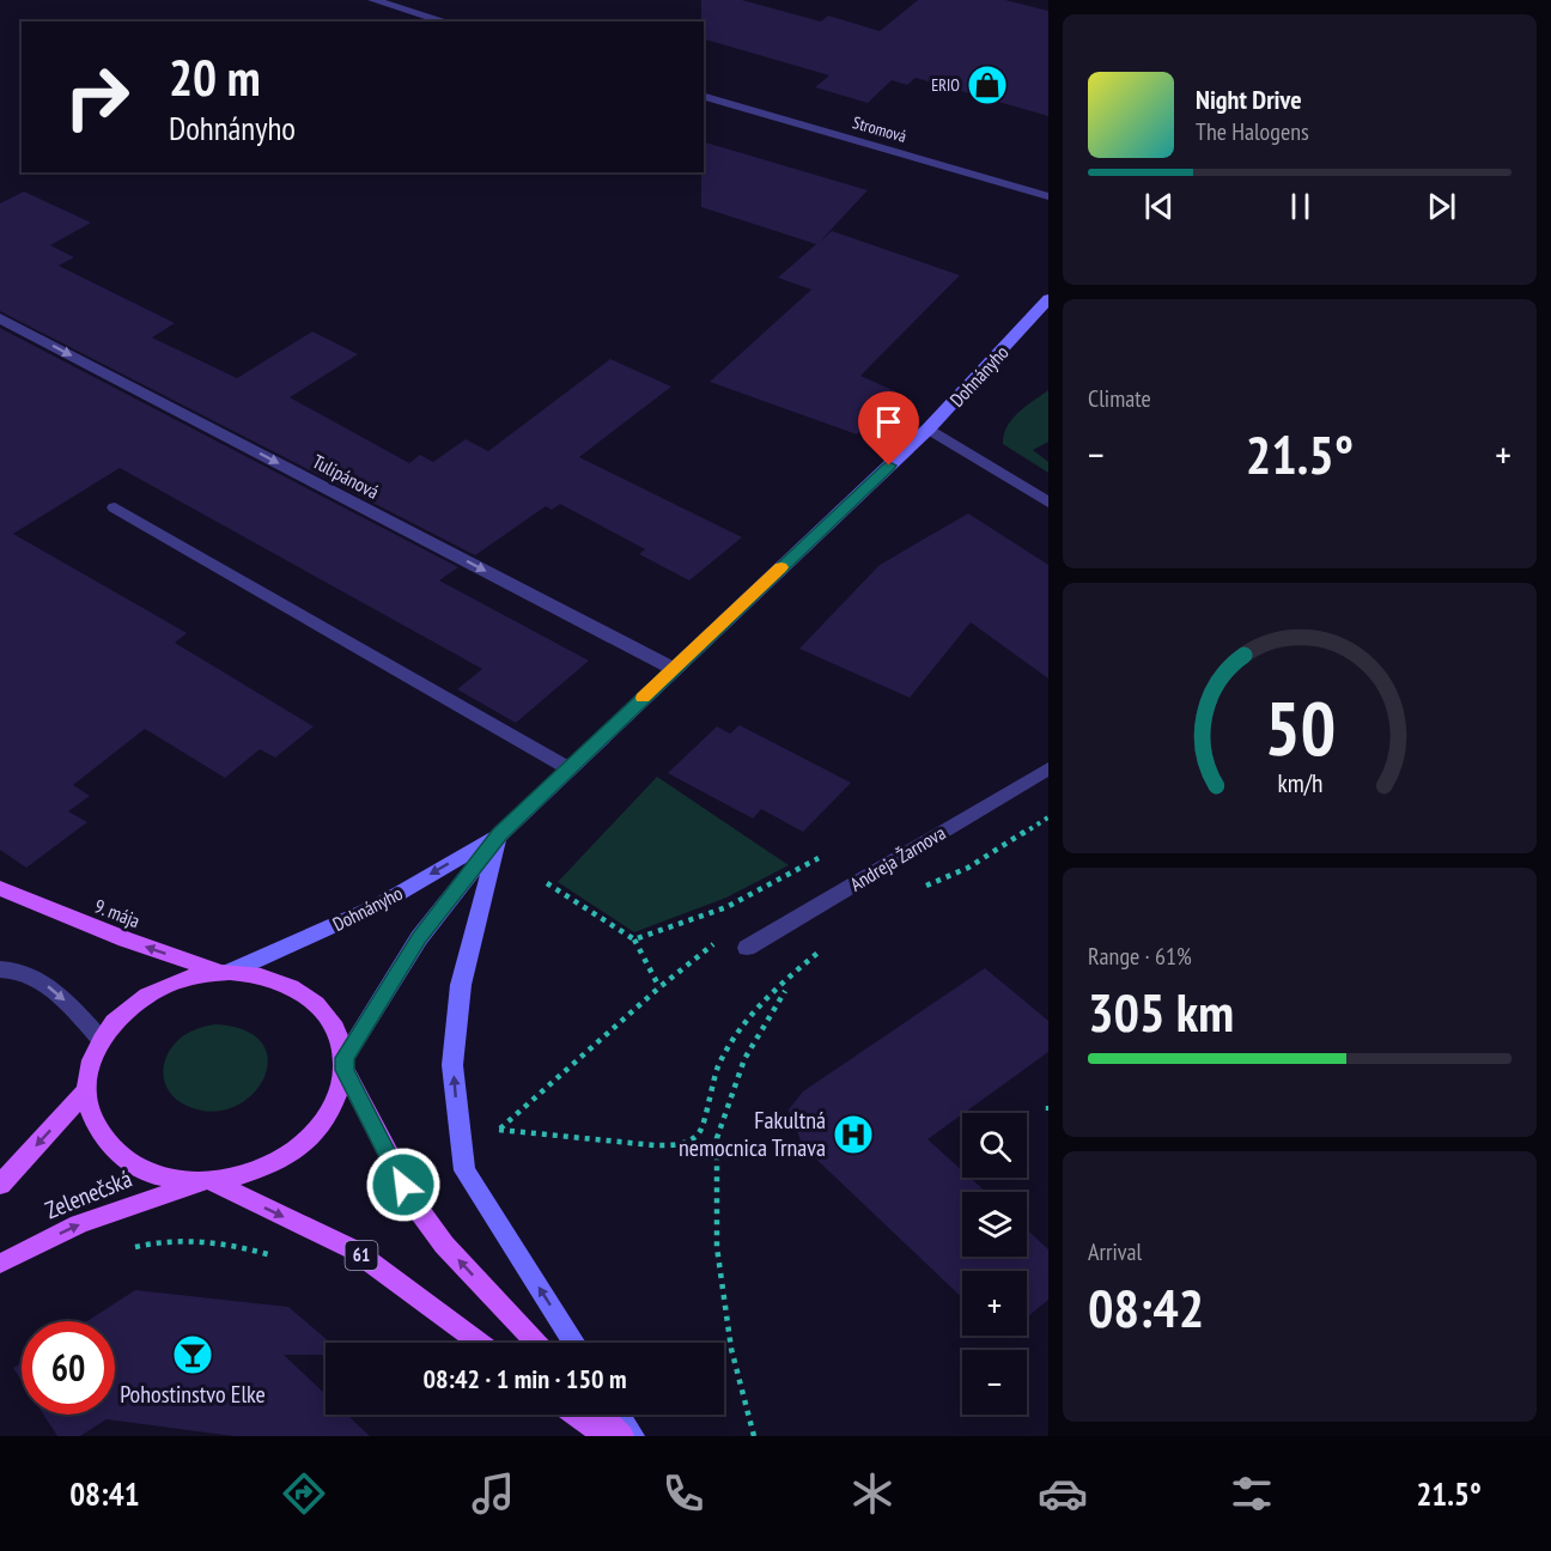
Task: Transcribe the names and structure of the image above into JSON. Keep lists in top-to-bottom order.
{
  "streets": {
    "main road": ["9. mája", "Zelenečská", "61"],
    "street": [
      "Stromová",
      "Dohnányho",
      "Tulipánová",
      "Andreja Žarnova"
    ]
  },
  "crossings": [
    ["Dohnányho", "Tulipánová"],
    ["Dohnányho", "9. mája"],
    ["Dohnányho", "Zelenečská"],
    ["Dohnányho", "61"],
    ["9. mája", "Zelenečská"],
    ["9. mája", "61"],
    ["Zelenečská", "61"]
  ],
  "one_way": ["9. mája"],
  "places": {
    "shop": ["ERIO"],
    "hospital": ["Fakultná nemocnica Trnava"],
    "bar": ["Pohostinstvo Elke"]
  },
  "page": {
    "turn": ["20 m", "Dohnányho"],
    "song": ["Night Drive", "The Halogens"],
    "tile": [
      "Climate",
      ["Range · 61%", "305 km"],
      ["Arrival", "08:42"]
    ],
    "heat": ["−", "21.5°", "+"],
    "map_buttons": ["+", "−"],
    "limit": "60",
    "trip": "08:42 · 1 min · 150 m",
    "tabs": ["08:41", "21.5°"],
    "gauge": ["50", "km/h"]
  }
}
